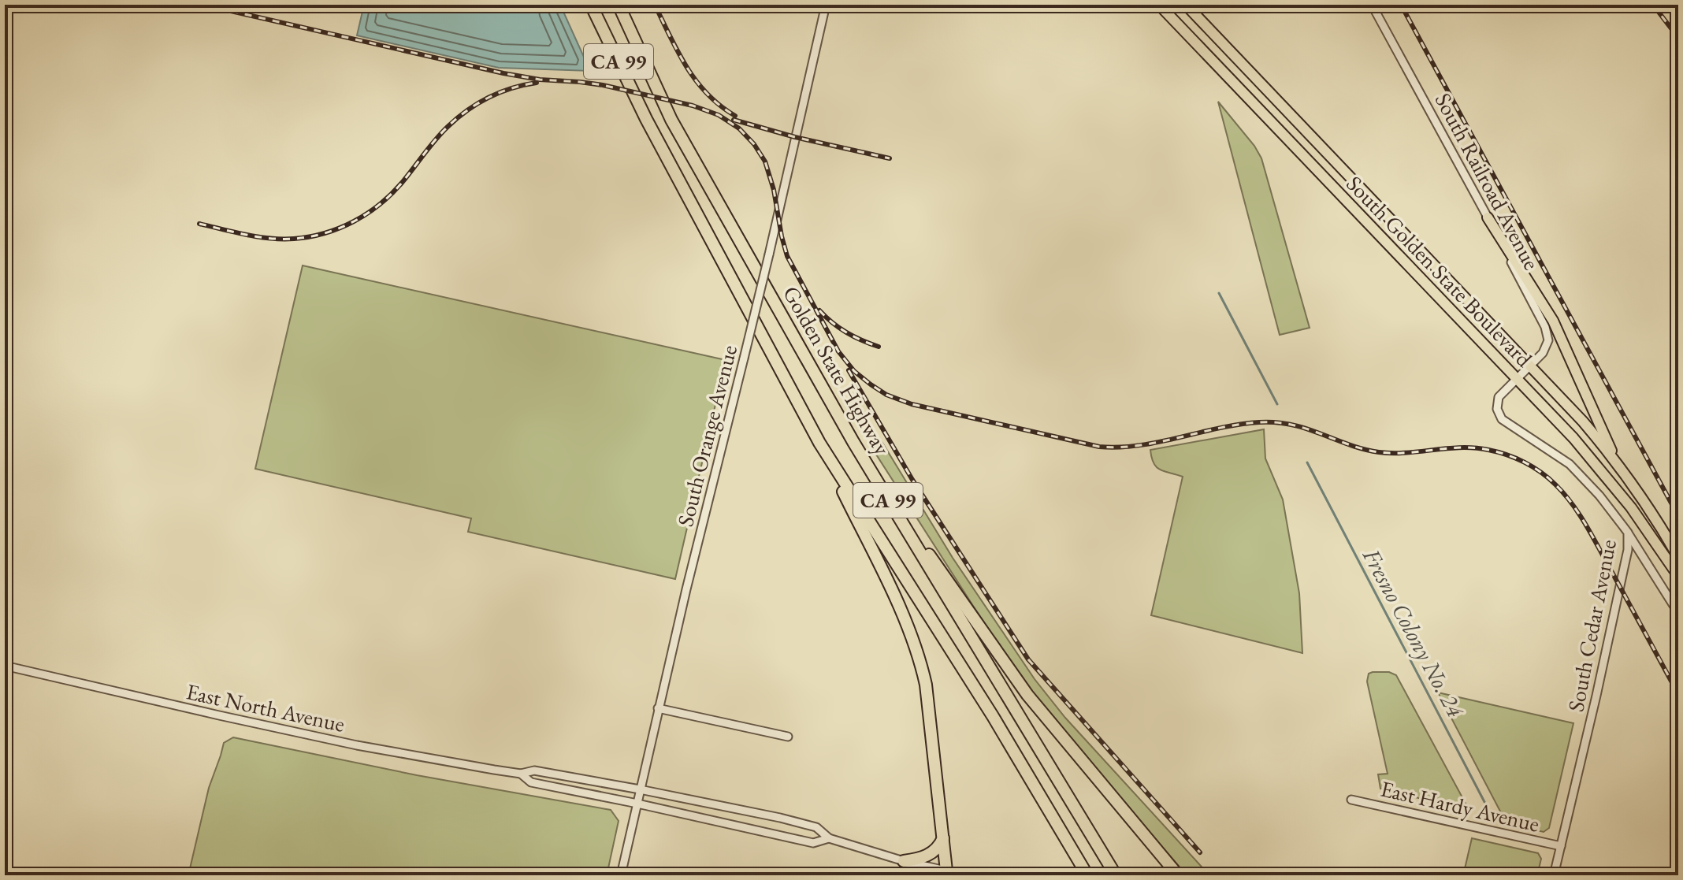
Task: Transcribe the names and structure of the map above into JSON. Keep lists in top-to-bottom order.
{
  "streets": {
    "highway": ["CA 99", "Golden State Highway"],
    "main road": ["South Golden State Boulevard"],
    "street": [
      "South Railroad Avenue",
      "South Orange Avenue",
      "South Cedar Avenue",
      "East North Avenue",
      "East Hardy Avenue"
    ]
  },
  "crossings": [
    ["South Railroad Avenue", "South Golden State Boulevard"],
    ["South Railroad Avenue", "South Cedar Avenue"],
    ["South Golden State Boulevard", "South Cedar Avenue"],
    ["South Orange Avenue", "East North Avenue"],
    ["South Cedar Avenue", "East Hardy Avenue"]
  ],
  "water": ["Fresno Colony No. 24"]
}
